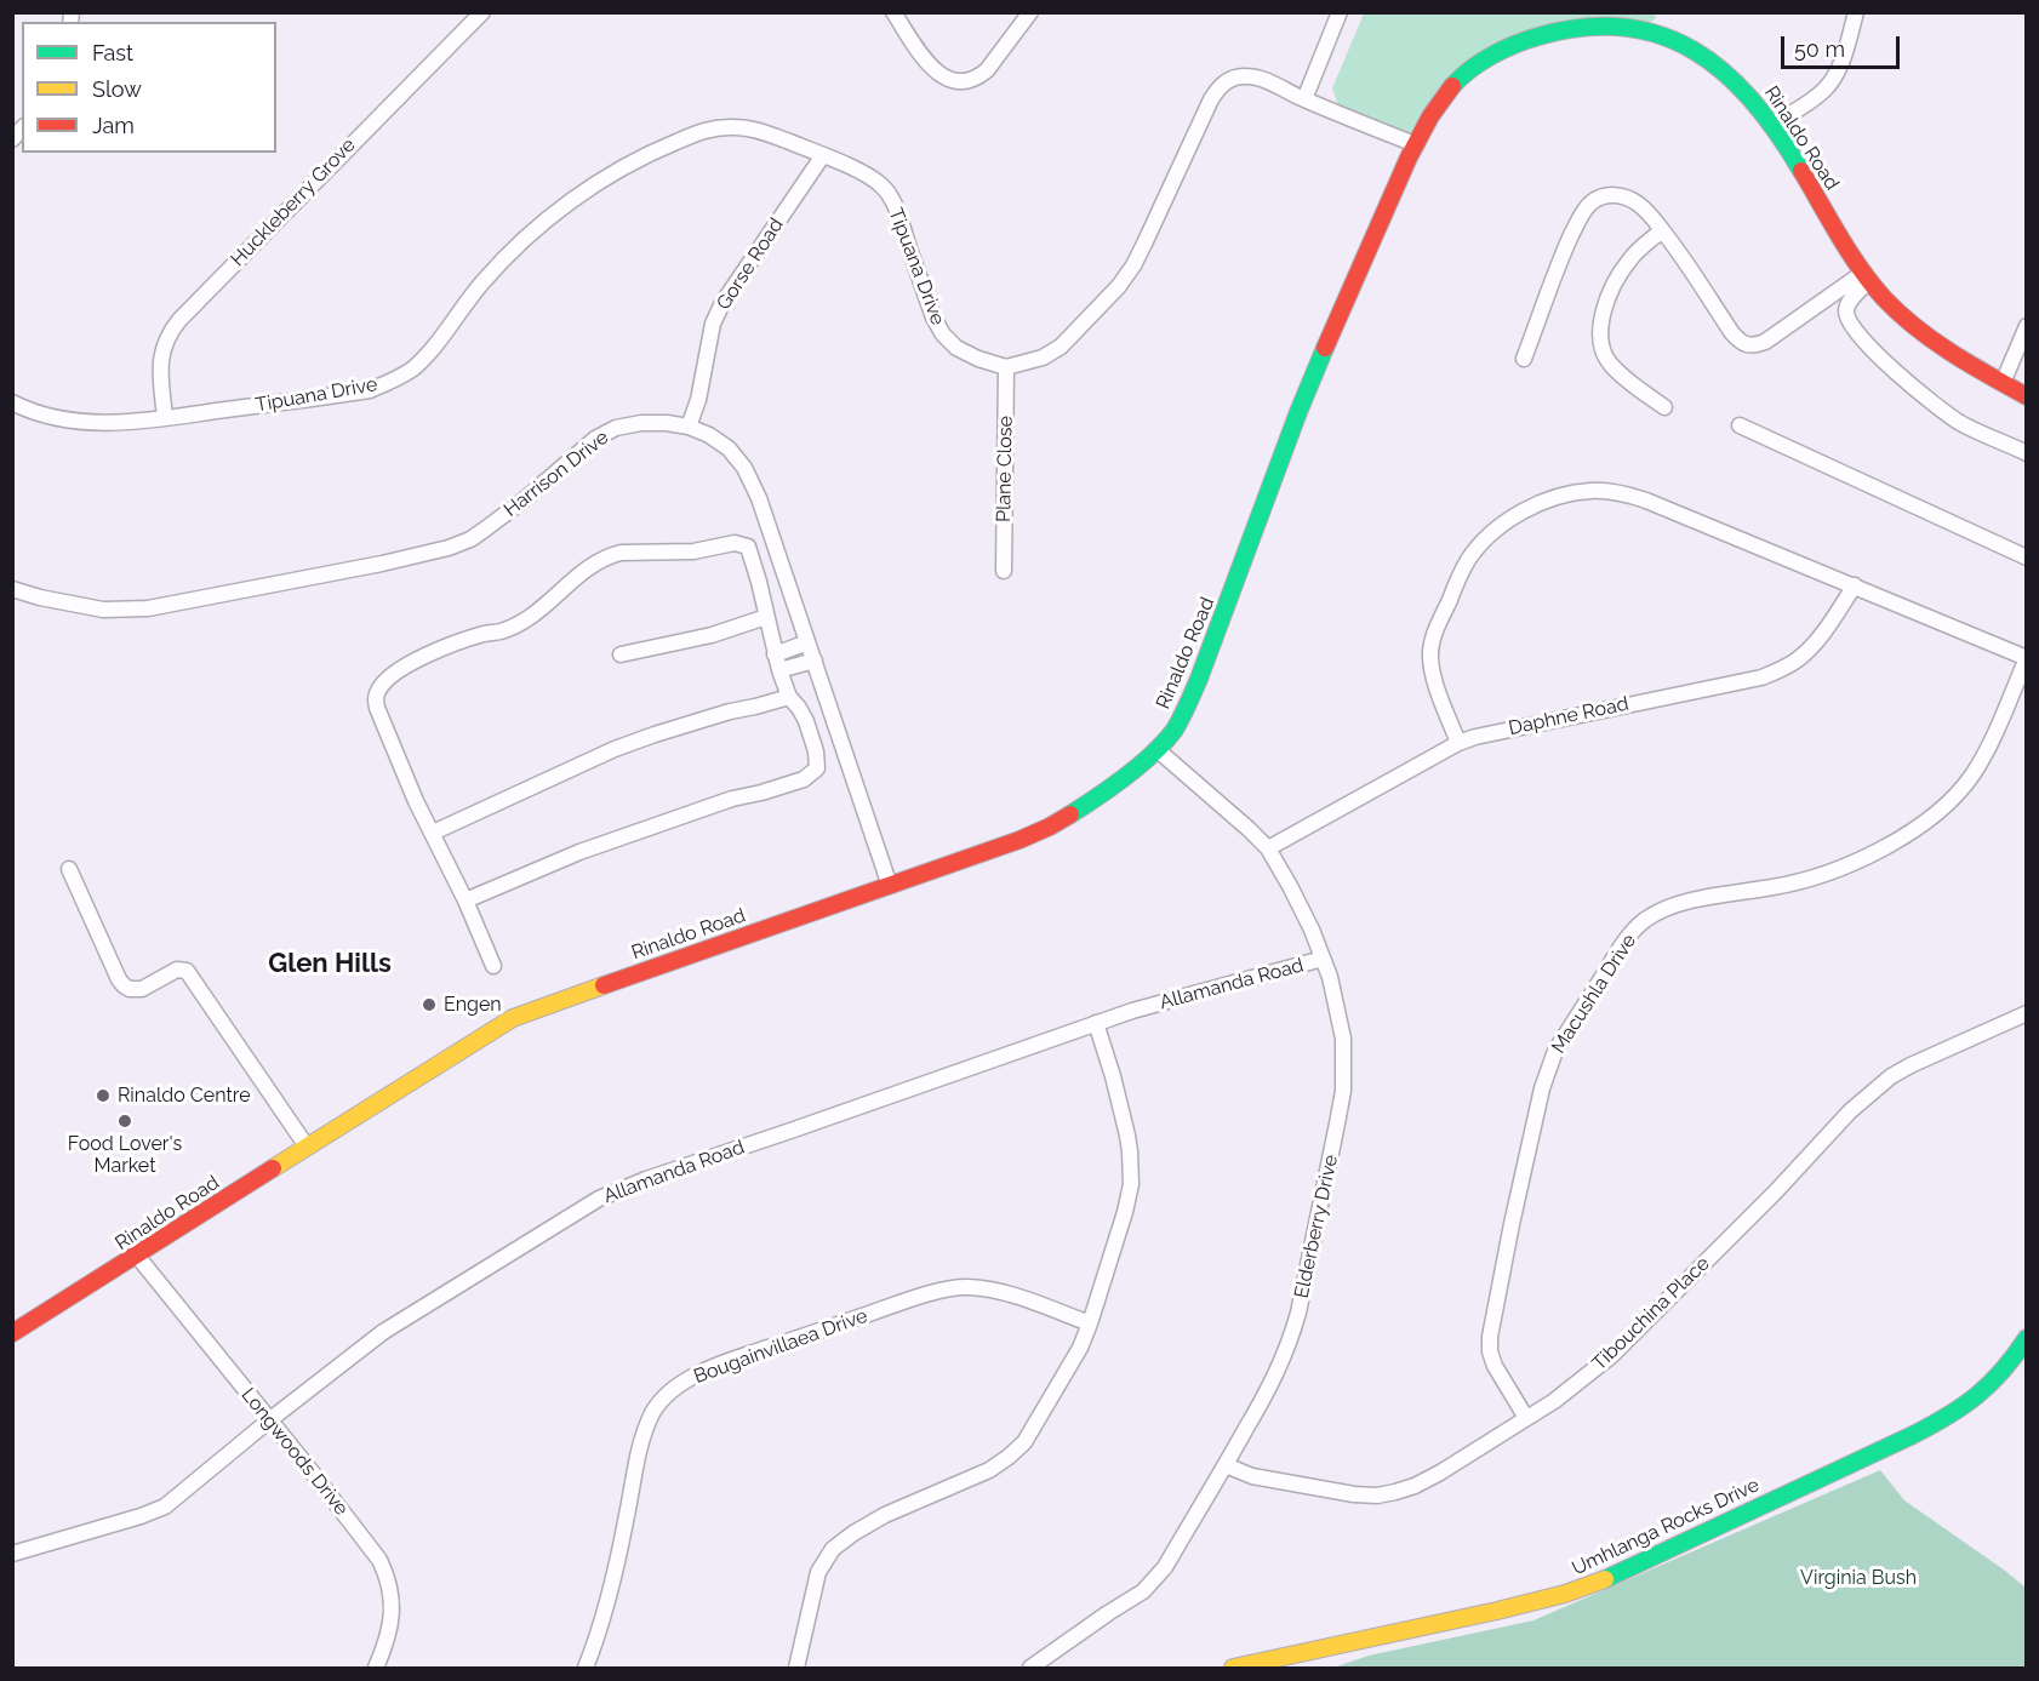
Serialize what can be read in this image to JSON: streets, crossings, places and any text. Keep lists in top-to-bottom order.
{
  "streets": {
    "street": [
      "Rinaldo Road",
      "Huckleberry Grove",
      "Gorse Road",
      "Tipuana Drive",
      "Plane Close",
      "Harrison Drive",
      "Daphne Road",
      "Allamanda Road",
      "Macushla Drive",
      "Elderberry Drive",
      "Tibouchina Place",
      "Bougainvillaea Drive",
      "Longwoods Drive",
      "Umhlanga Rocks Drive"
    ]
  },
  "crossings": [
    ["Rinaldo Road", "Harrison Drive"],
    ["Rinaldo Road", "Elderberry Drive"],
    ["Rinaldo Road", "Longwoods Drive"],
    ["Huckleberry Grove", "Tipuana Drive"],
    ["Gorse Road", "Tipuana Drive"],
    ["Gorse Road", "Harrison Drive"],
    ["Tipuana Drive", "Plane Close"],
    ["Daphne Road", "Macushla Drive"],
    ["Daphne Road", "Elderberry Drive"],
    ["Allamanda Road", "Elderberry Drive"],
    ["Allamanda Road", "Longwoods Drive"],
    ["Macushla Drive", "Tibouchina Place"],
    ["Elderberry Drive", "Tibouchina Place"]
  ],
  "districts": ["Glen Hills"],
  "parks": ["Virginia Bush"],
  "places": ["Engen", "Rinaldo Centre", "Food Lover's Market"],
  "legend": ["Fast", "Slow", "Jam"],
  "scale_bar": "50 m"
}
